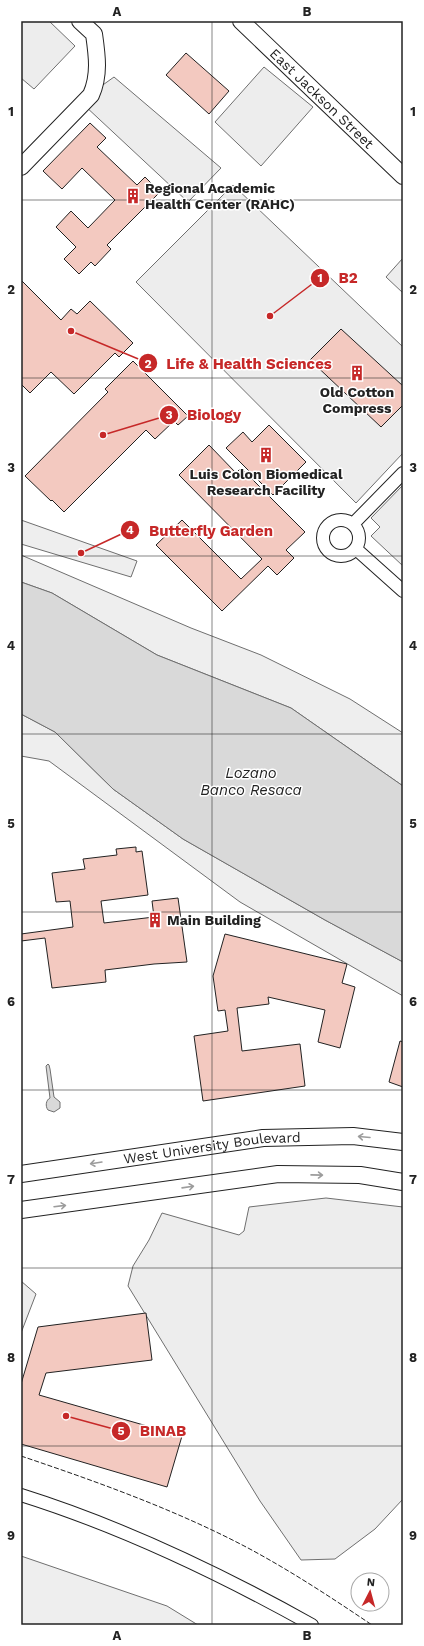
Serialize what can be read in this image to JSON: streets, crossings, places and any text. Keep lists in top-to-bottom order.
{
  "streets": {
    "main road": ["East Jackson Street", "West University Boulevard"]
  },
  "water": ["Lozano Banco Resaca"],
  "places": {
    "building": [
      "Regional Academic Health Center (RAHC)",
      "Old Cotton Compress",
      "Luis Colon Biomedical Research Facility",
      "Main Building"
    ],
    "other": [
      "B2",
      "Life & Health Sciences",
      "Biology",
      "Butterfly Garden",
      "BINAB"
    ]
  },
  "north": "top",
  "grid": {
    "columns": ["A", "B"],
    "rows": [
      "1",
      "2",
      "3",
      "4",
      "5",
      "6",
      "7",
      "8",
      "9"
    ]
  }
}
